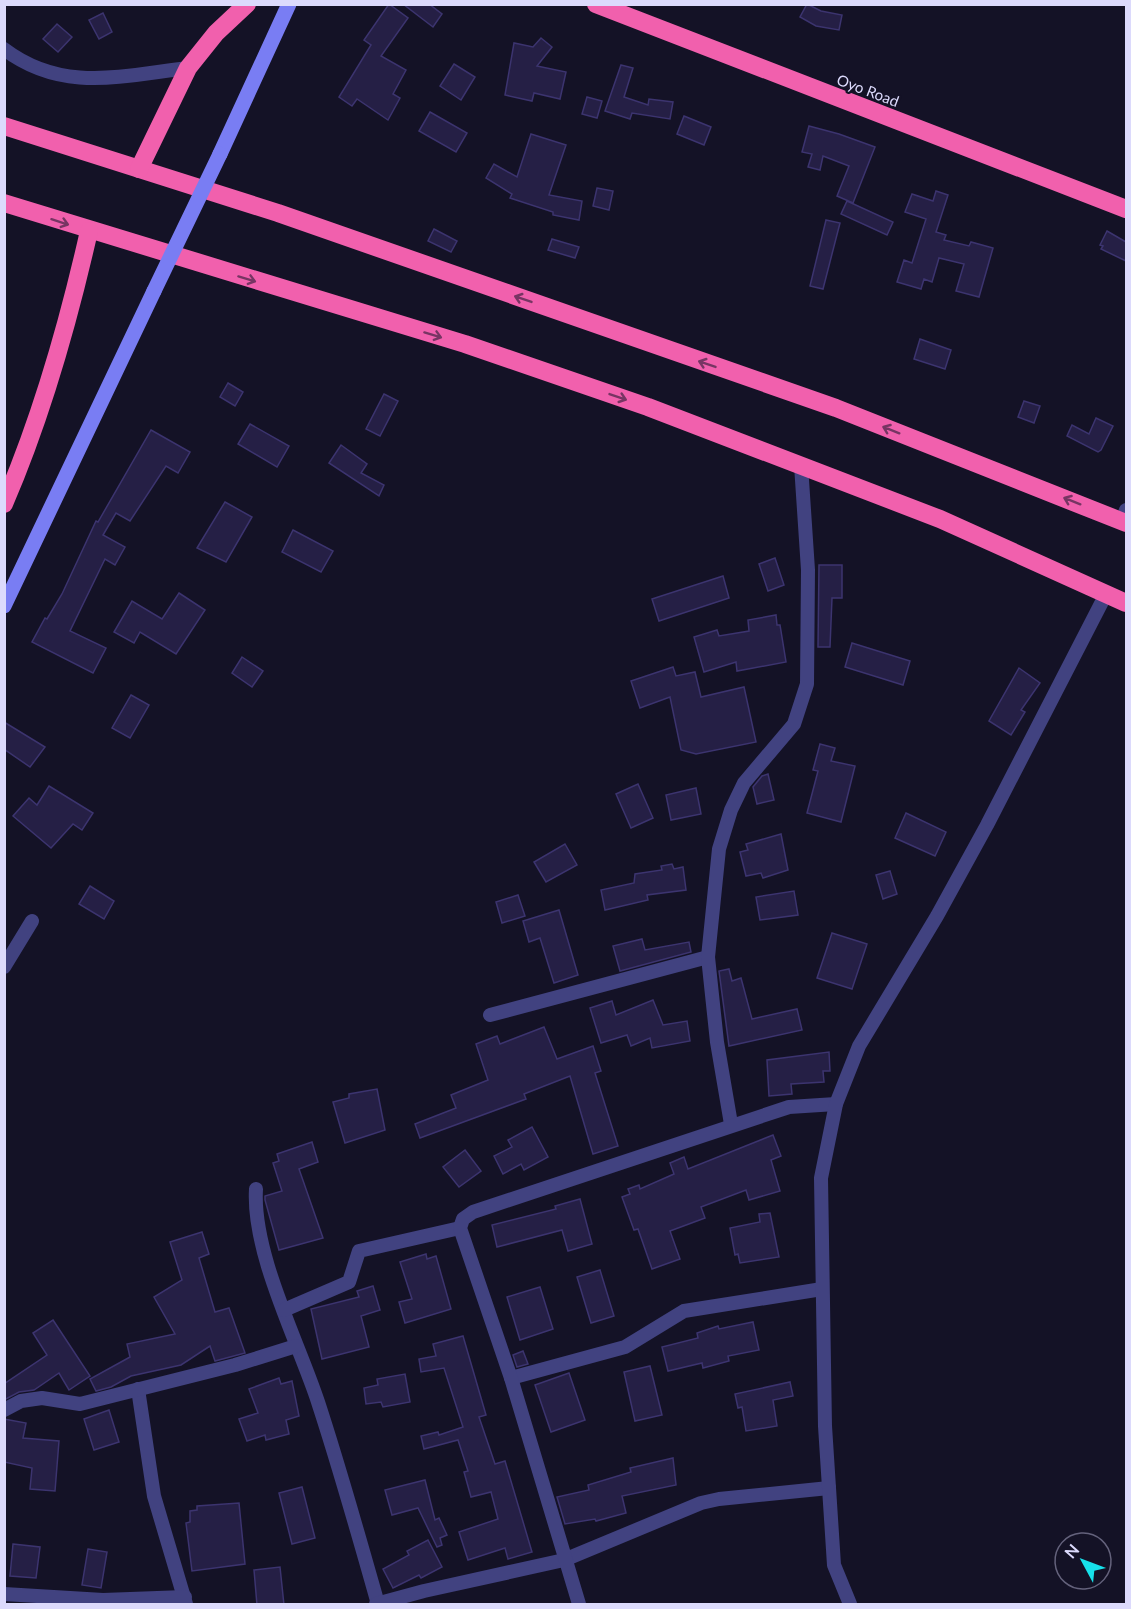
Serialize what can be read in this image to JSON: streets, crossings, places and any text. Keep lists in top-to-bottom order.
{
  "streets": {
    "highway": ["Oyo Road"]
  },
  "north": "top left"
}
